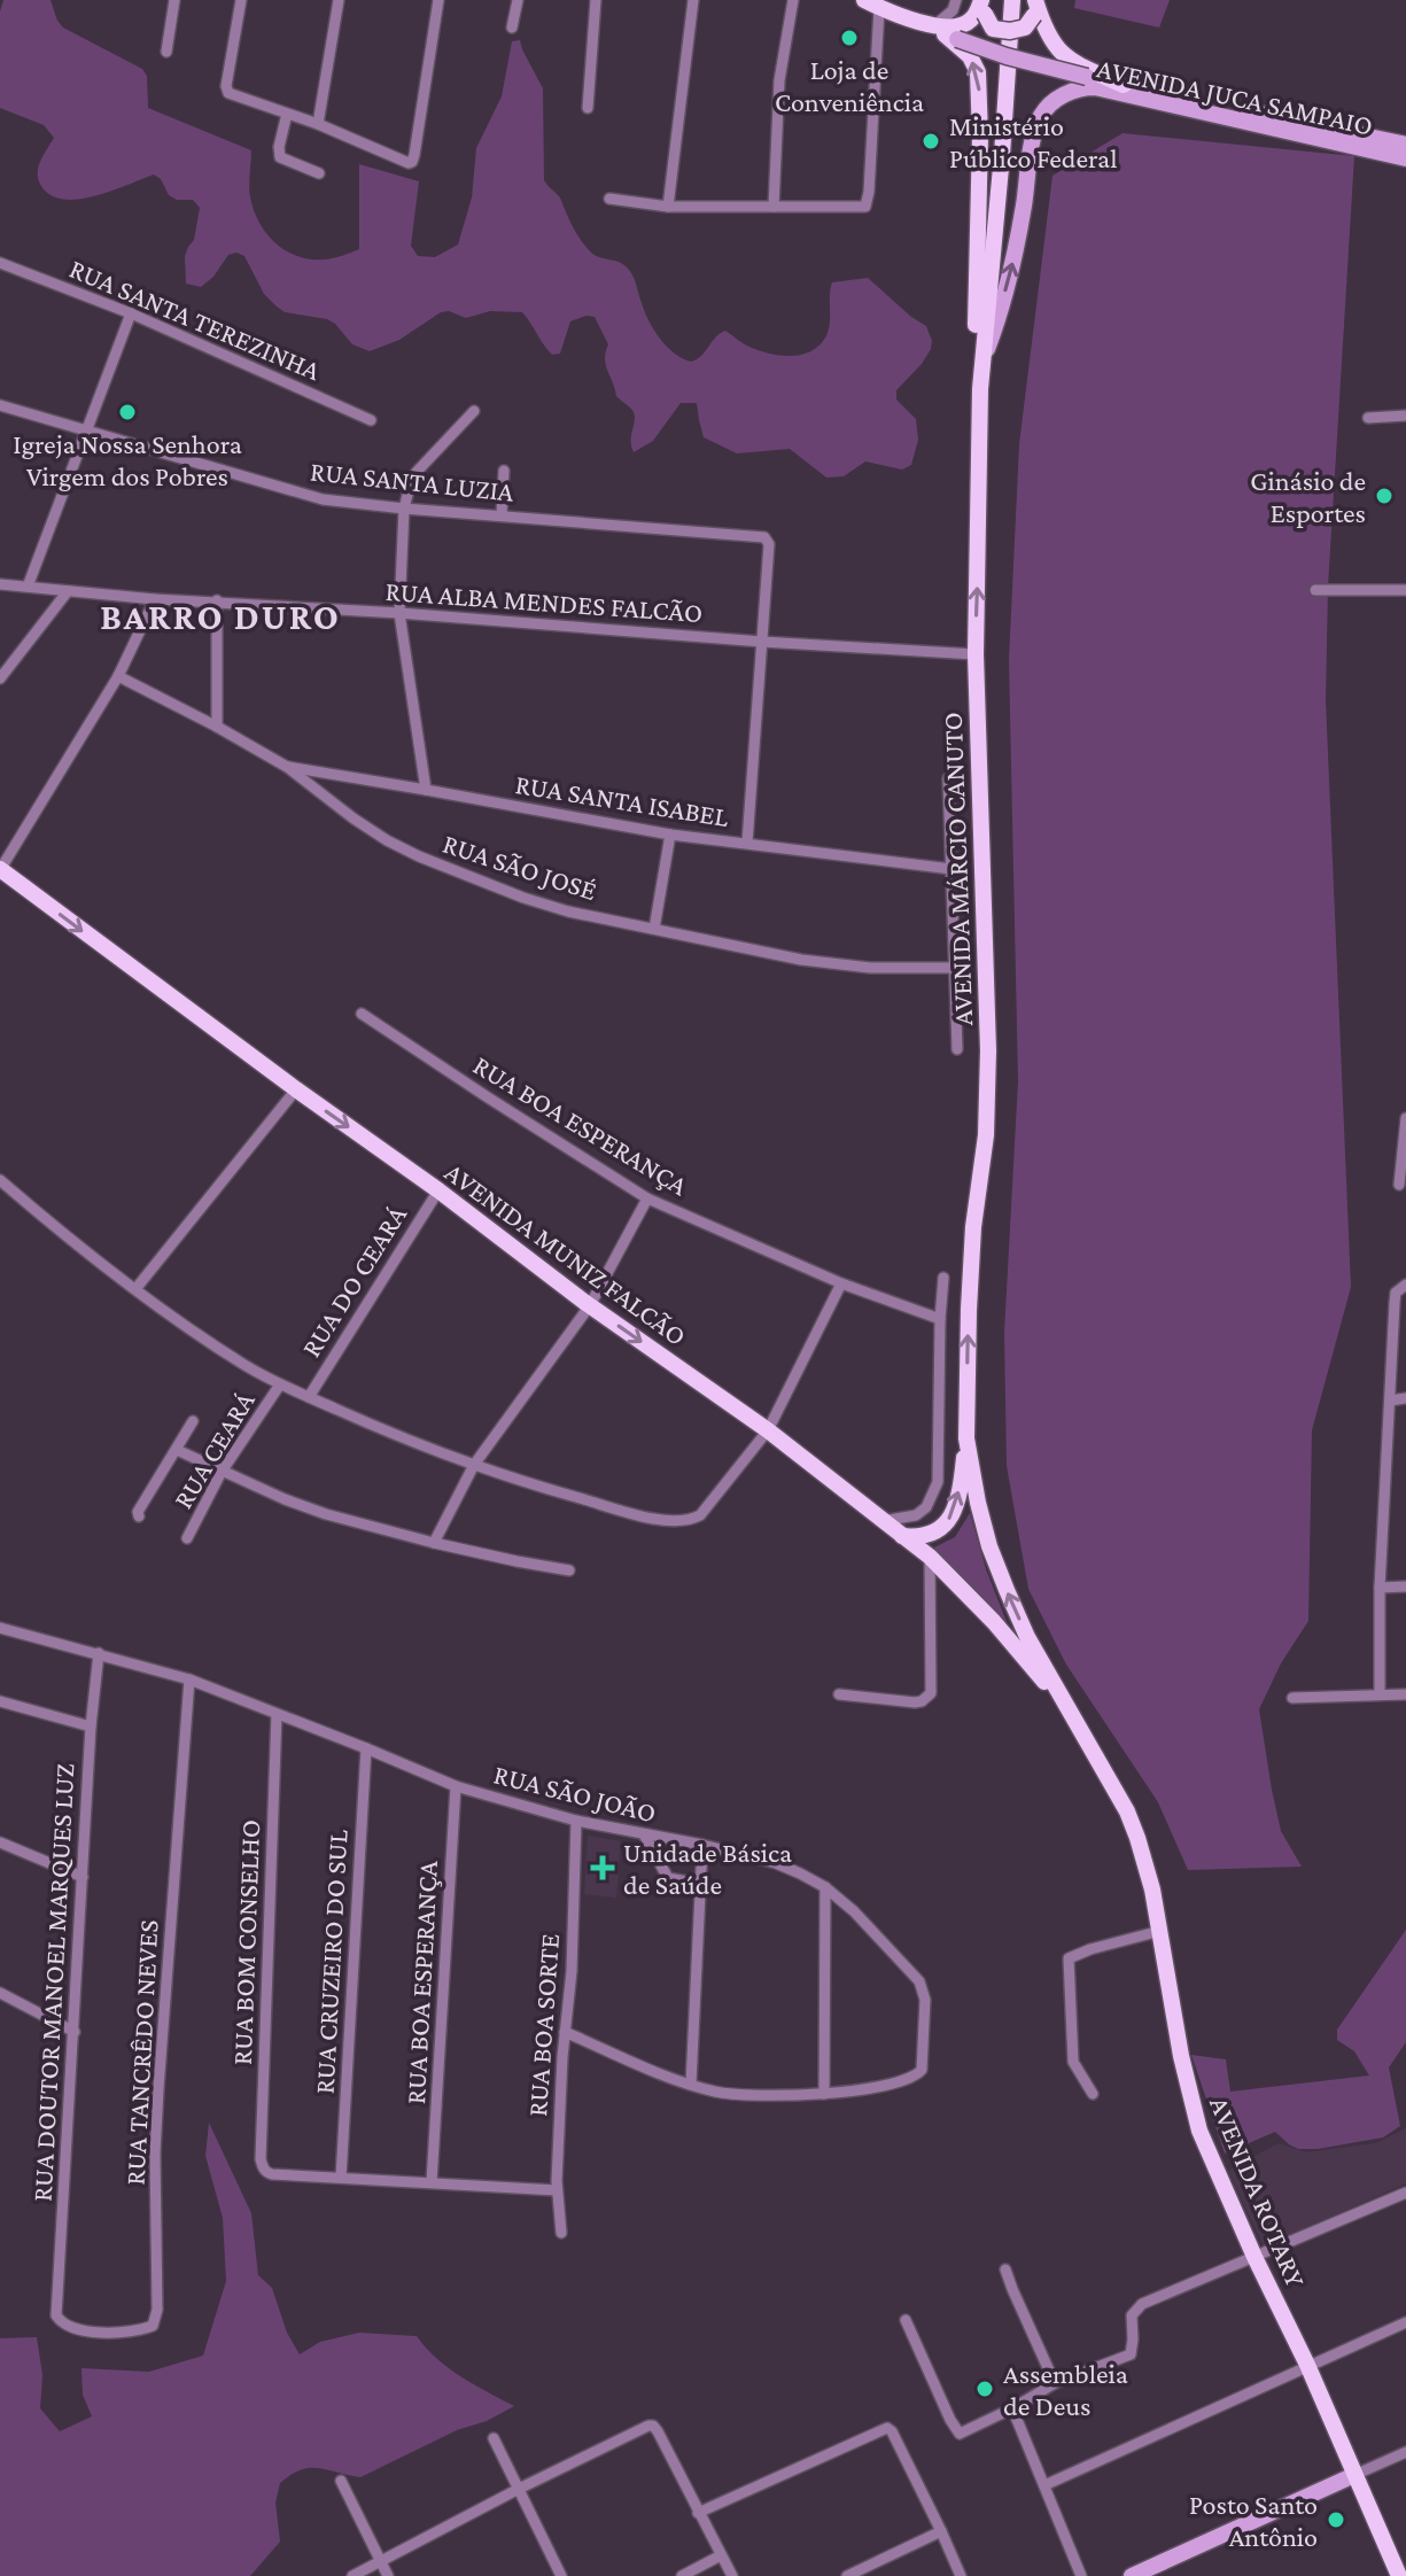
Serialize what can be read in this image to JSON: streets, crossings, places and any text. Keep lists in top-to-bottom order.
{
  "streets": {
    "main road": [
      "AVENIDA JUCA SAMPAIO",
      "AVENIDA MÁRCIO CANUTO",
      "AVENIDA MUNIZ FALCÃO",
      "AVENIDA ROTARY"
    ],
    "street": [
      "RUA SANTA TEREZINHA",
      "RUA SANTA LUZIA",
      "RUA ALBA MENDES FALCÃO",
      "RUA SANTA ISABEL",
      "RUA SÃO JOSÉ",
      "RUA BOA ESPERANÇA",
      "RUA DO CEARÁ",
      "RUA CEARÁ",
      "RUA SÃO JOÃO",
      "RUA BOM CONSELHO",
      "RUA CRUZEIRO DO SUL",
      "RUA DOUTOR MANOEL MARQUES LUZ",
      "RUA BOA SORTE",
      "RUA TANCRÊDO NEVES"
    ]
  },
  "crossings": [
    ["AVENIDA JUCA SAMPAIO", "AVENIDA MÁRCIO CANUTO"],
    ["RUA SANTA LUZIA", "RUA ALBA MENDES FALCÃO"],
    ["RUA ALBA MENDES FALCÃO", "AVENIDA MÁRCIO CANUTO"],
    ["RUA SANTA ISABEL", "RUA SÃO JOSÉ"],
    ["AVENIDA MÁRCIO CANUTO", "AVENIDA MUNIZ FALCÃO"],
    ["AVENIDA MÁRCIO CANUTO", "AVENIDA ROTARY"],
    ["RUA BOA ESPERANÇA", "RUA SÃO JOÃO"],
    ["AVENIDA MUNIZ FALCÃO", "RUA DO CEARÁ"],
    ["AVENIDA MUNIZ FALCÃO", "AVENIDA ROTARY"],
    ["RUA SÃO JOÃO", "RUA BOM CONSELHO"],
    ["RUA SÃO JOÃO", "RUA CRUZEIRO DO SUL"],
    ["RUA SÃO JOÃO", "RUA DOUTOR MANOEL MARQUES LUZ"],
    ["RUA SÃO JOÃO", "RUA BOA SORTE"],
    ["RUA SÃO JOÃO", "RUA TANCRÊDO NEVES"],
    ["RUA BOM CONSELHO", "RUA CRUZEIRO DO SUL"],
    ["RUA DOUTOR MANOEL MARQUES LUZ", "RUA TANCRÊDO NEVES"]
  ],
  "one_way": ["AVENIDA MÁRCIO CANUTO", "AVENIDA MUNIZ FALCÃO"],
  "districts": ["BARRO DURO"],
  "places": {
    "other": [
      "Loja de Conveniência",
      "Ministério Público Federal",
      "Igreja Nossa Senhora Virgem dos Pobres",
      "Ginásio de Esportes",
      "Assembleia de Deus",
      "Posto Santo Antônio"
    ],
    "health": ["Unidade Básica de Saúde"]
  }
}
